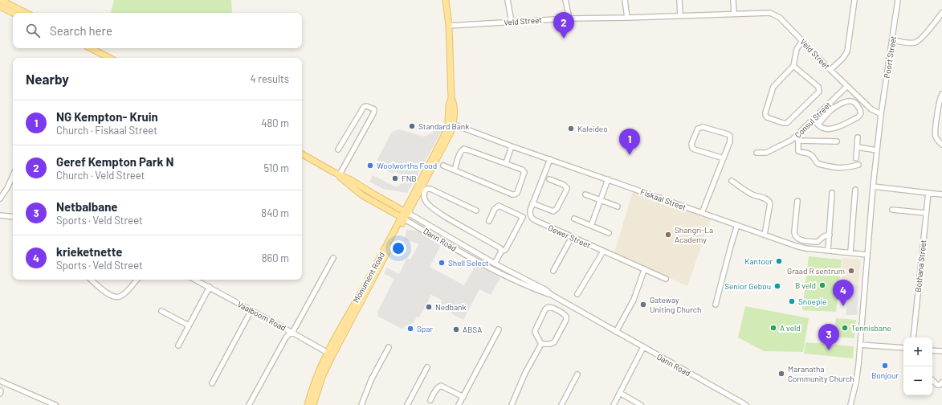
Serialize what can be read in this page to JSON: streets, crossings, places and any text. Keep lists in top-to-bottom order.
{
  "streets": {
    "main road": ["Dann Road", "Monument Road"],
    "street": [
      "Veld Street",
      "Poort Street",
      "Consul Street",
      "Fiskaal Street",
      "Oewer Street",
      "Bothana Street",
      "Vaalboom Road"
    ]
  },
  "crossings": [
    ["Veld Street", "Poort Street"],
    ["Veld Street", "Consul Street"],
    ["Veld Street", "Monument Road"],
    ["Fiskaal Street", "Oewer Street"],
    ["Fiskaal Street", "Monument Road"],
    ["Dann Road", "Monument Road"],
    ["Monument Road", "Vaalboom Road"]
  ],
  "places": [
    "Standard Bank",
    "Kaleideo",
    "Woolworths Food",
    "FNB",
    "Shangri-La Academy",
    "Kantoor",
    "Shell Select",
    "Graad R sentrum",
    "B veld",
    "Senior Gebou",
    "Snoepie",
    "Gateway Uniting Church",
    "Nedbank",
    "A veld",
    "Tennisbane",
    "Spar",
    "ABSA",
    "Bonjour",
    "Maranatha Community Church"
  ],
  "page": {
    "pins": [
      "2",
      "1",
      "4",
      "3"
    ],
    "search": "Search here",
    "heading": ["Nearby", "4 results"],
    "list": [
      {
        "mark": "1",
        "name": "NG Kempton- Kruin",
        "note": "Church · Fiskaal Street",
        "value": "480 m"
      },
      {
        "mark": "2",
        "name": "Geref Kempton Park N",
        "note": "Church · Veld Street",
        "value": "510 m"
      },
      {
        "mark": "3",
        "name": "Netbalbane",
        "note": "Sports · Veld Street",
        "value": "840 m"
      },
      {
        "mark": "4",
        "name": "krieketnette",
        "note": "Sports · Veld Street",
        "value": "860 m"
      }
    ],
    "map_buttons": ["+", "−"]
  }
}
